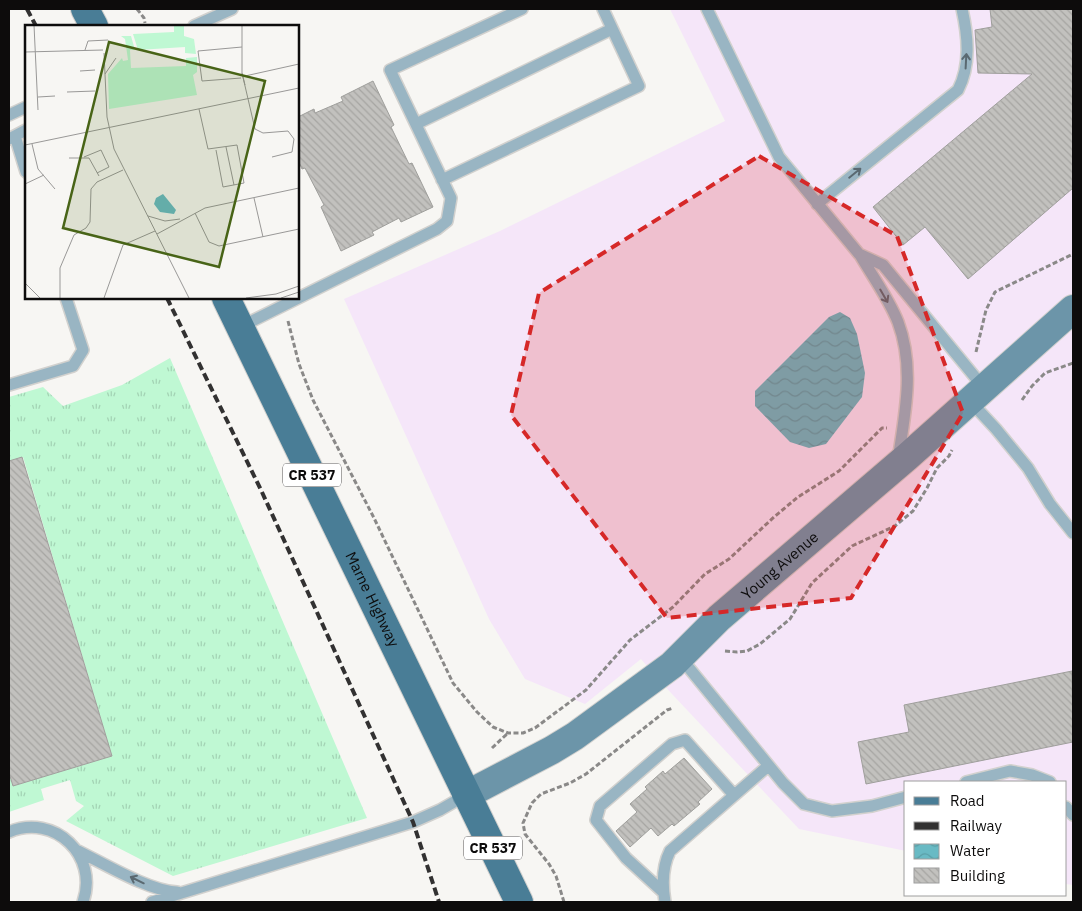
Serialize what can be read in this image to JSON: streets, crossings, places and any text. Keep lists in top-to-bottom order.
{
  "streets": {
    "main road": ["CR 537", "Marne Highway"],
    "street": ["Young Avenue"]
  },
  "crossings": [
    ["Young Avenue", "Marne Highway"]
  ],
  "legend": [
    "Road",
    "Railway",
    "Water",
    "Building"
  ]
}
